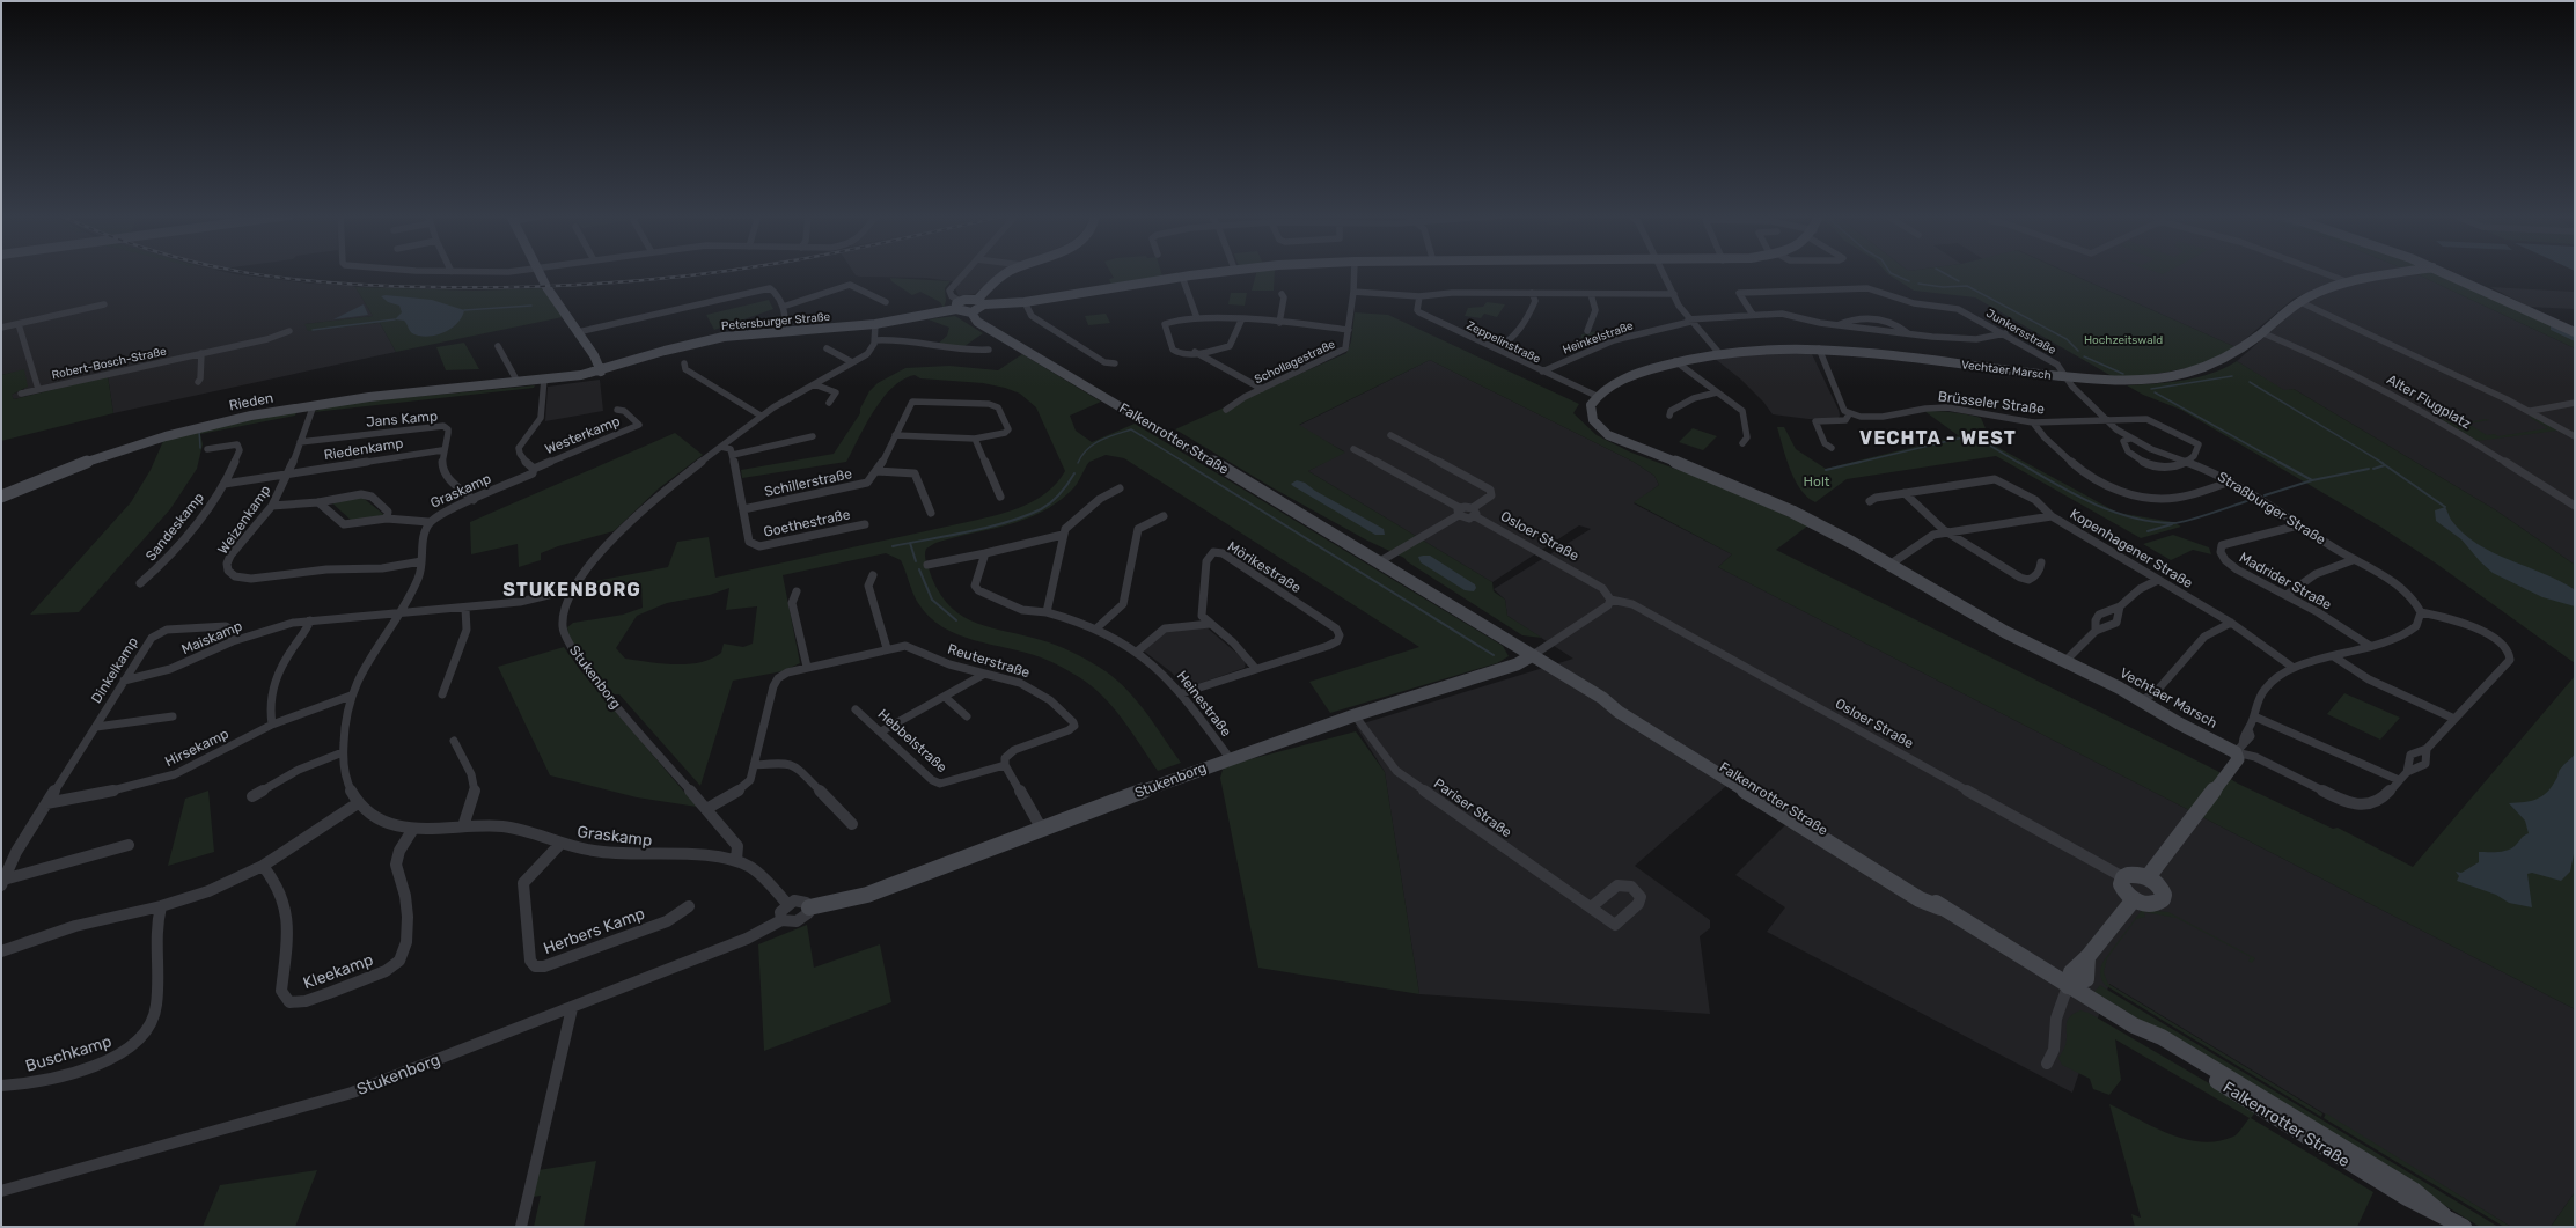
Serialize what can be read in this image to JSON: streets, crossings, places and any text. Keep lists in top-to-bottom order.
{
  "streets": {
    "street": [
      "Petersburger Straße",
      "Junkersstraße",
      "Heinkelstraße",
      "Zeppelinstraße",
      "Schollagestraße",
      "Robert-Bosch-Straße",
      "Vechtaer Marsch",
      "Rieden",
      "Alter Flugplatz",
      "Brüsseler Straße",
      "Jans Kamp",
      "Westerkamp",
      "Falkenrotter Straße",
      "Riedenkamp",
      "Schillerstraße",
      "Graskamp",
      "Straßburger Straße",
      "Weizenkamp",
      "Goethestraße",
      "Sandeskamp",
      "Osloer Straße",
      "Kopenhagener Straße",
      "Mörikestraße",
      "Madrider Straße",
      "Maiskamp",
      "Reuterstraße",
      "Dinkelkamp",
      "Stukenborg",
      "Heinestraße",
      "Hebbelstraße",
      "Hirsekamp",
      "Pariser Straße",
      "Herbers Kamp",
      "Kleekamp",
      "Buschkamp"
    ]
  },
  "crossings": [
    ["Petersburger Straße", "Rieden"],
    ["Junkersstraße", "Heinkelstraße"],
    ["Junkersstraße", "Vechtaer Marsch"],
    ["Junkersstraße", "Straßburger Straße"],
    ["Heinkelstraße", "Zeppelinstraße"],
    ["Zeppelinstraße", "Vechtaer Marsch"],
    ["Vechtaer Marsch", "Alter Flugplatz"],
    ["Vechtaer Marsch", "Straßburger Straße"],
    ["Vechtaer Marsch", "Kopenhagener Straße"],
    ["Rieden", "Weizenkamp"],
    ["Brüsseler Straße", "Straßburger Straße"],
    ["Jans Kamp", "Riedenkamp"],
    ["Jans Kamp", "Graskamp"],
    ["Jans Kamp", "Weizenkamp"],
    ["Westerkamp", "Graskamp"],
    ["Falkenrotter Straße", "Stukenborg"],
    ["Riedenkamp", "Weizenkamp"],
    ["Schillerstraße", "Goethestraße"],
    ["Graskamp", "Weizenkamp"],
    ["Graskamp", "Maiskamp"],
    ["Graskamp", "Stukenborg"],
    ["Graskamp", "Hirsekamp"],
    ["Graskamp", "Herbers Kamp"],
    ["Graskamp", "Kleekamp"],
    ["Straßburger Straße", "Madrider Straße"],
    ["Mörikestraße", "Heinestraße"],
    ["Maiskamp", "Dinkelkamp"],
    ["Maiskamp", "Stukenborg"],
    ["Reuterstraße", "Stukenborg"],
    ["Reuterstraße", "Hebbelstraße"],
    ["Dinkelkamp", "Hirsekamp"],
    ["Stukenborg", "Heinestraße"],
    ["Stukenborg", "Pariser Straße"]
  ],
  "districts": ["VECHTA - WEST", "STUKENBORG"],
  "parks": ["Hochzeitswald", "Holt"]
}
